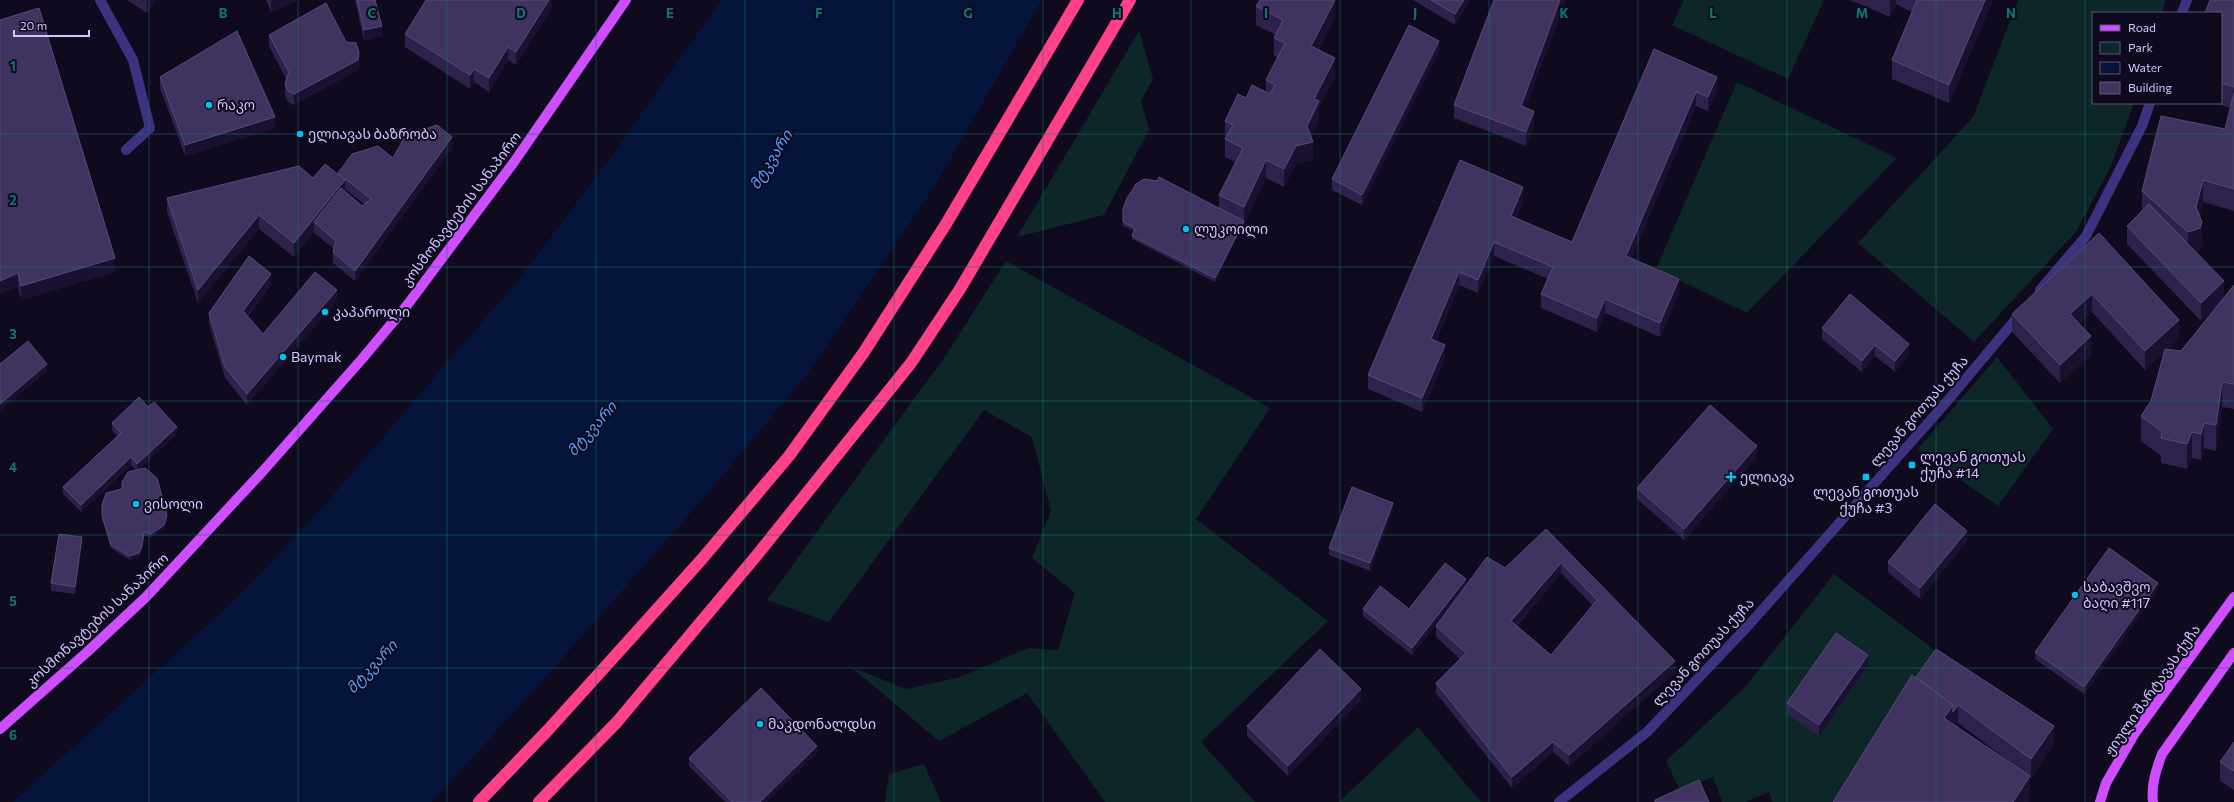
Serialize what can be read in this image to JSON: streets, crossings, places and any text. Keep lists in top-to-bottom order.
{
  "streets": {
    "main road": ["კოსმონავტების სანაპირო", "ჟიული შარტავას ქუჩა"],
    "street": ["ლევან გოთუას ქუჩა"]
  },
  "water": ["მტკვარი"],
  "places": {
    "other": [
      "რაკო",
      "ელიავას ბაზრობა",
      "ლუკოილი",
      "კაპაროლი",
      "Baymak",
      "ვისოლი",
      "საბავშვო ბაღი #117",
      "მაკდონალდსი"
    ],
    "transit": ["ლევან გოთუას ქუჩა #14", "ლევან გოთუას ქუჩა #3"],
    "health": ["ელიავა"]
  },
  "legend": [
    "Road",
    "Park",
    "Water",
    "Building"
  ],
  "scale_bar": "20 m",
  "grid": {
    "columns": [
      "B",
      "C",
      "D",
      "E",
      "F",
      "G",
      "H",
      "I",
      "J",
      "K",
      "L",
      "M",
      "N"
    ],
    "rows": [
      "1",
      "2",
      "3",
      "4",
      "5",
      "6"
    ]
  }
}
